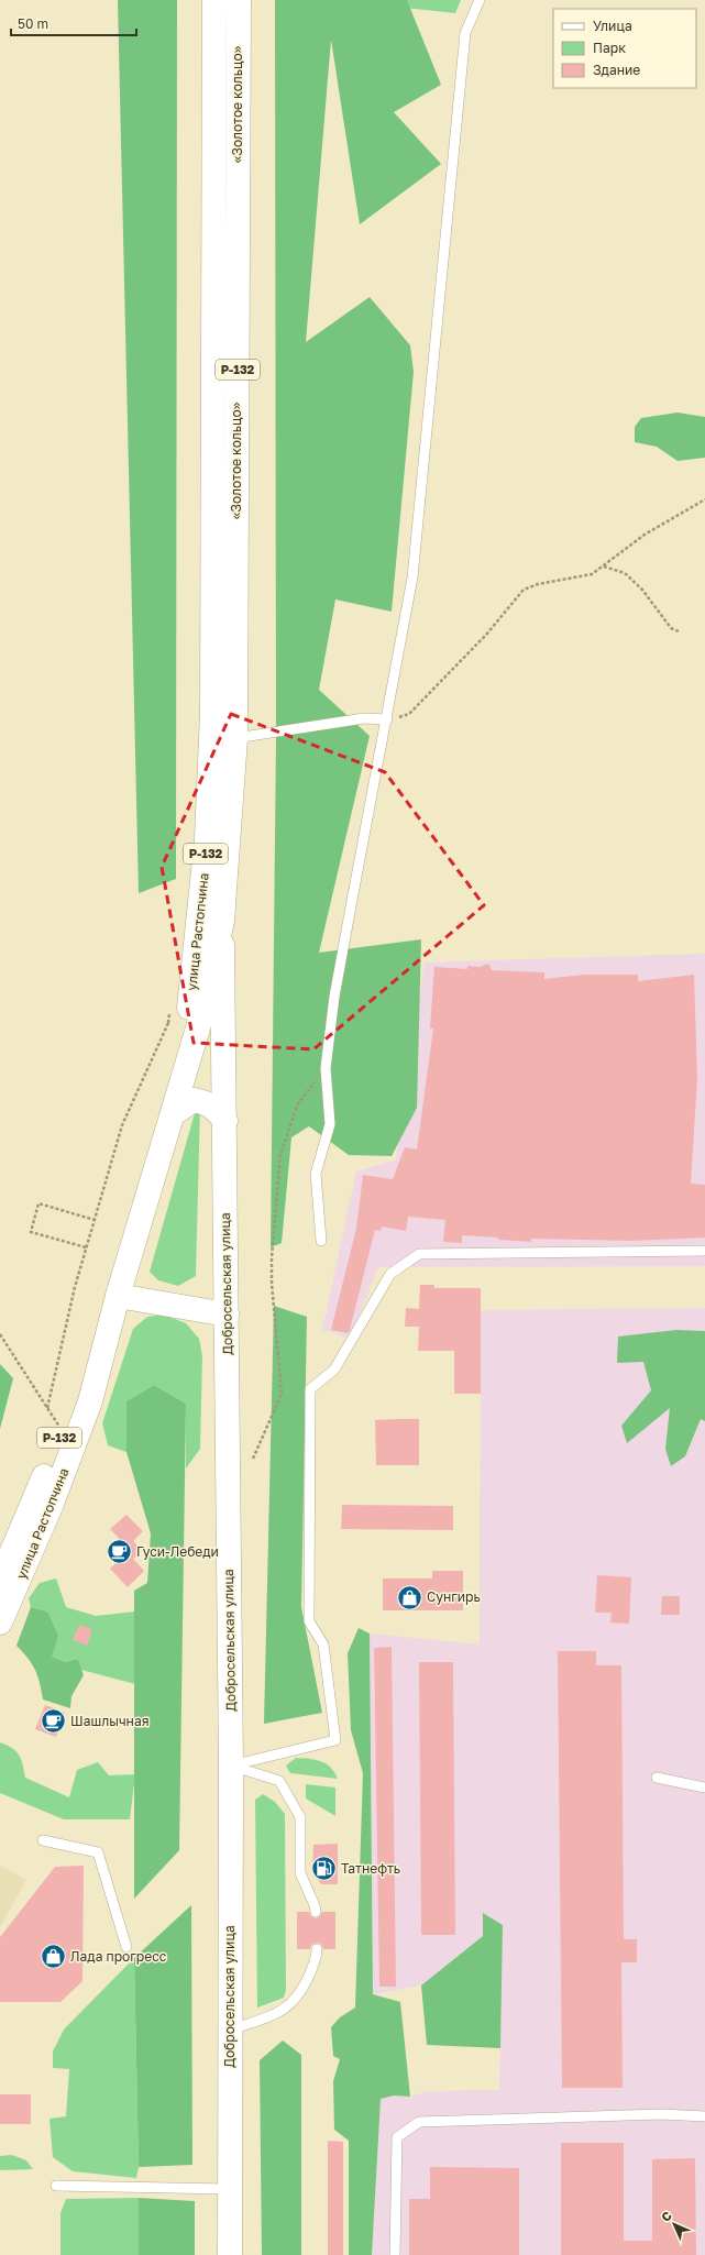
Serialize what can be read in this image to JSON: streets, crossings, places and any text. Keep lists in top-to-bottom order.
{
  "streets": {
    "main road": [
      "«Золотое кольцо»",
      "Р-132",
      "улица Растопчина",
      "Добросельская улица"
    ]
  },
  "crossings": [
    ["«Золотое кольцо»", "улица Растопчина"],
    ["«Золотое кольцо»", "Добросельская улица"],
    ["улица Растопчина", "Добросельская улица"]
  ],
  "places": {
    "cafe": ["Гуси-Лебеди", "Шашлычная"],
    "shop": ["Сунгирь", "Лада прогресс"],
    "fuel station": ["Татнефть"]
  },
  "legend": ["Улица", "Парк", "Здание"],
  "scale_bar": "50 m",
  "north": "top left"
}
